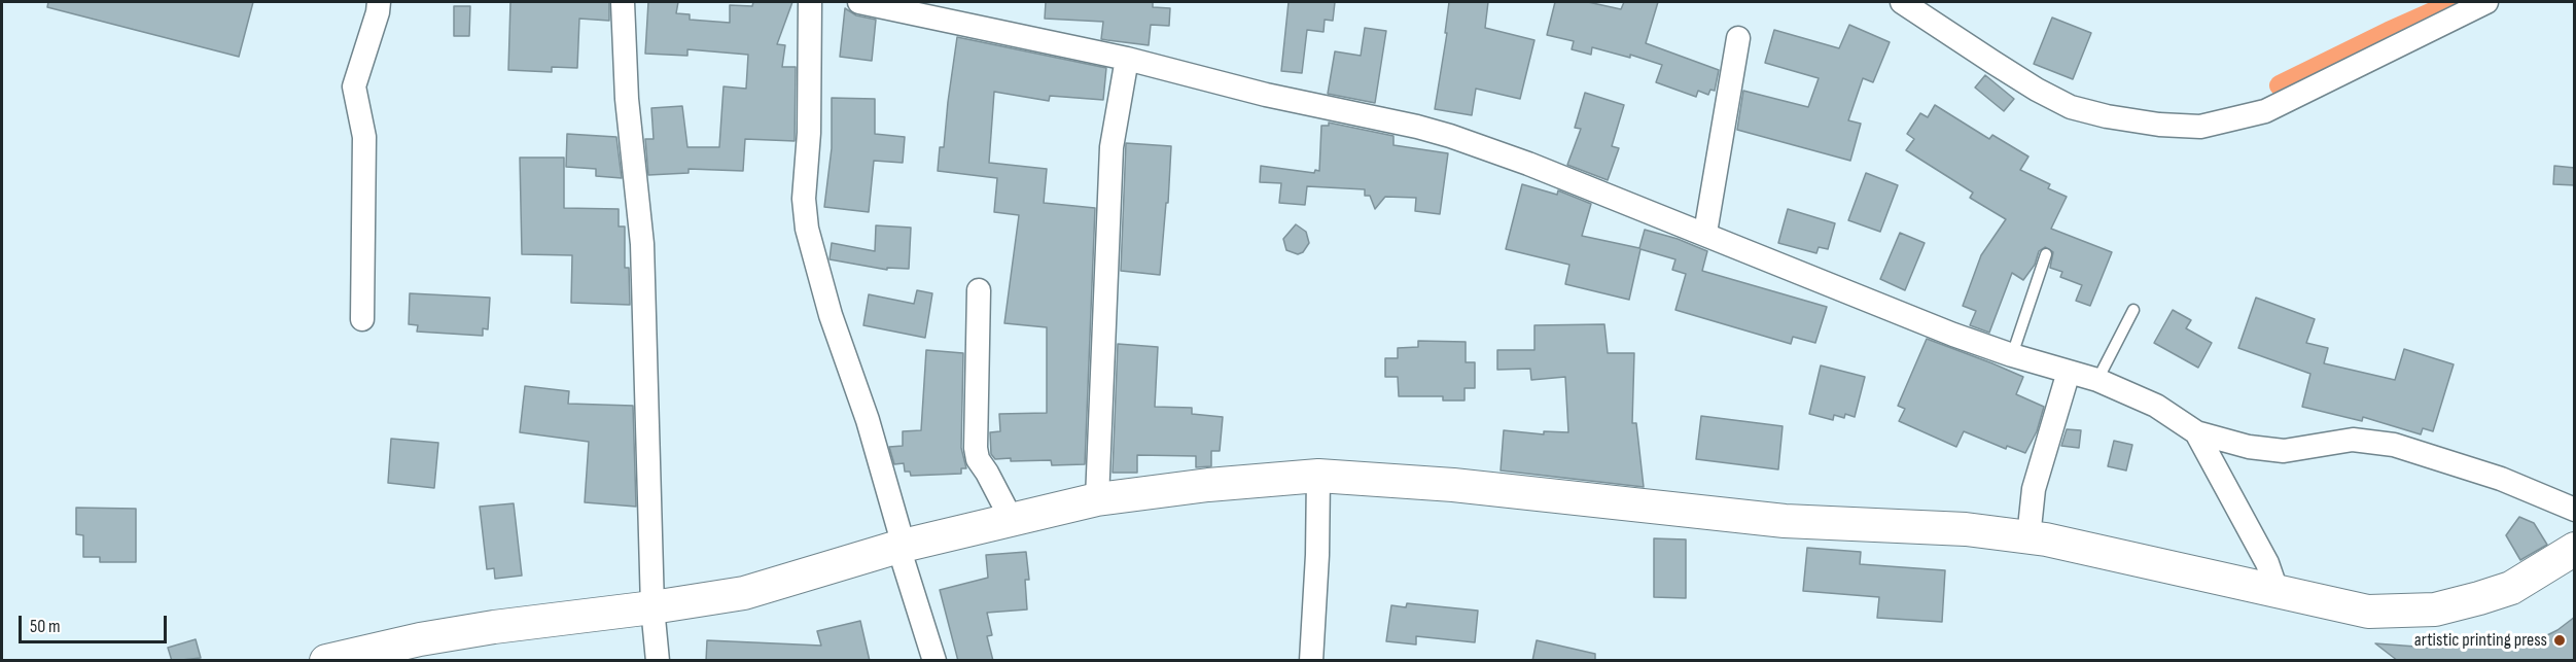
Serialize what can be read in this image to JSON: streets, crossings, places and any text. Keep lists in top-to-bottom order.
{
  "places": ["artistic printing press"],
  "scale_bar": "50 m"
}
